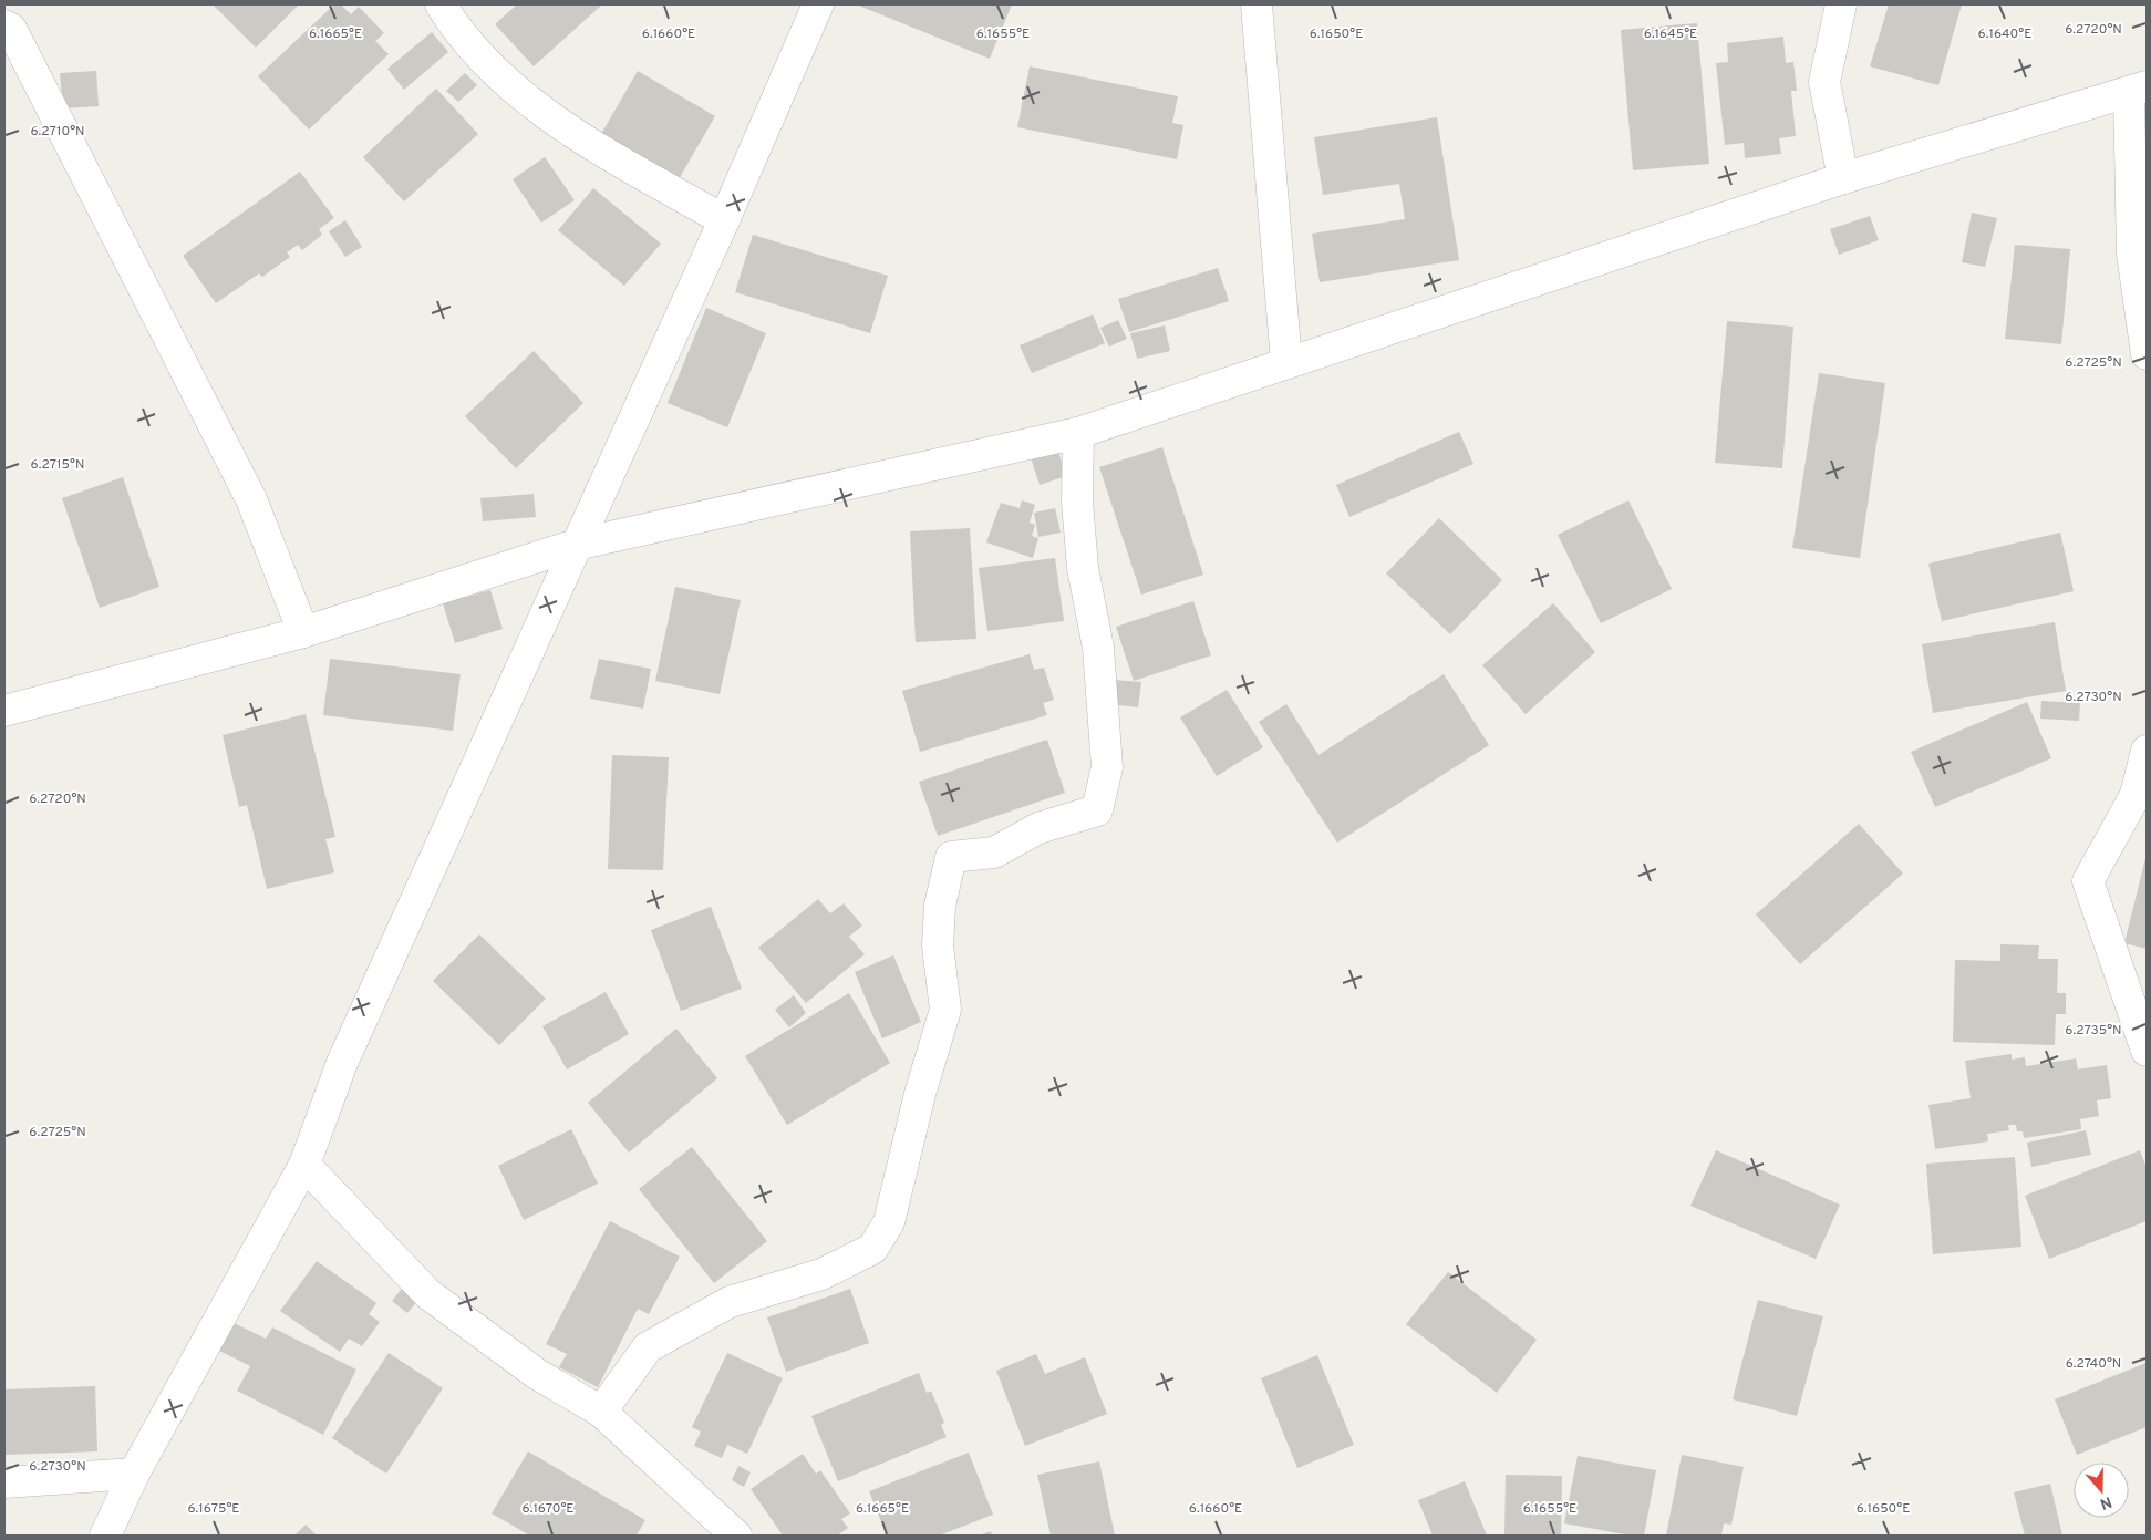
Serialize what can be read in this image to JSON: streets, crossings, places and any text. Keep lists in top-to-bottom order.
{
  "north": "bottom",
  "coordinates": [
    "6.2720°N",
    "6.1665°E",
    "6.1660°E",
    "6.1655°E",
    "6.1650°E",
    "6.1645°E",
    "6.1640°E",
    "6.2710°N",
    "6.2725°N",
    "6.2715°N",
    "6.2730°N",
    "6.2735°N",
    "6.2740°N",
    "6.1675°E",
    "6.1670°E"
  ]
}
